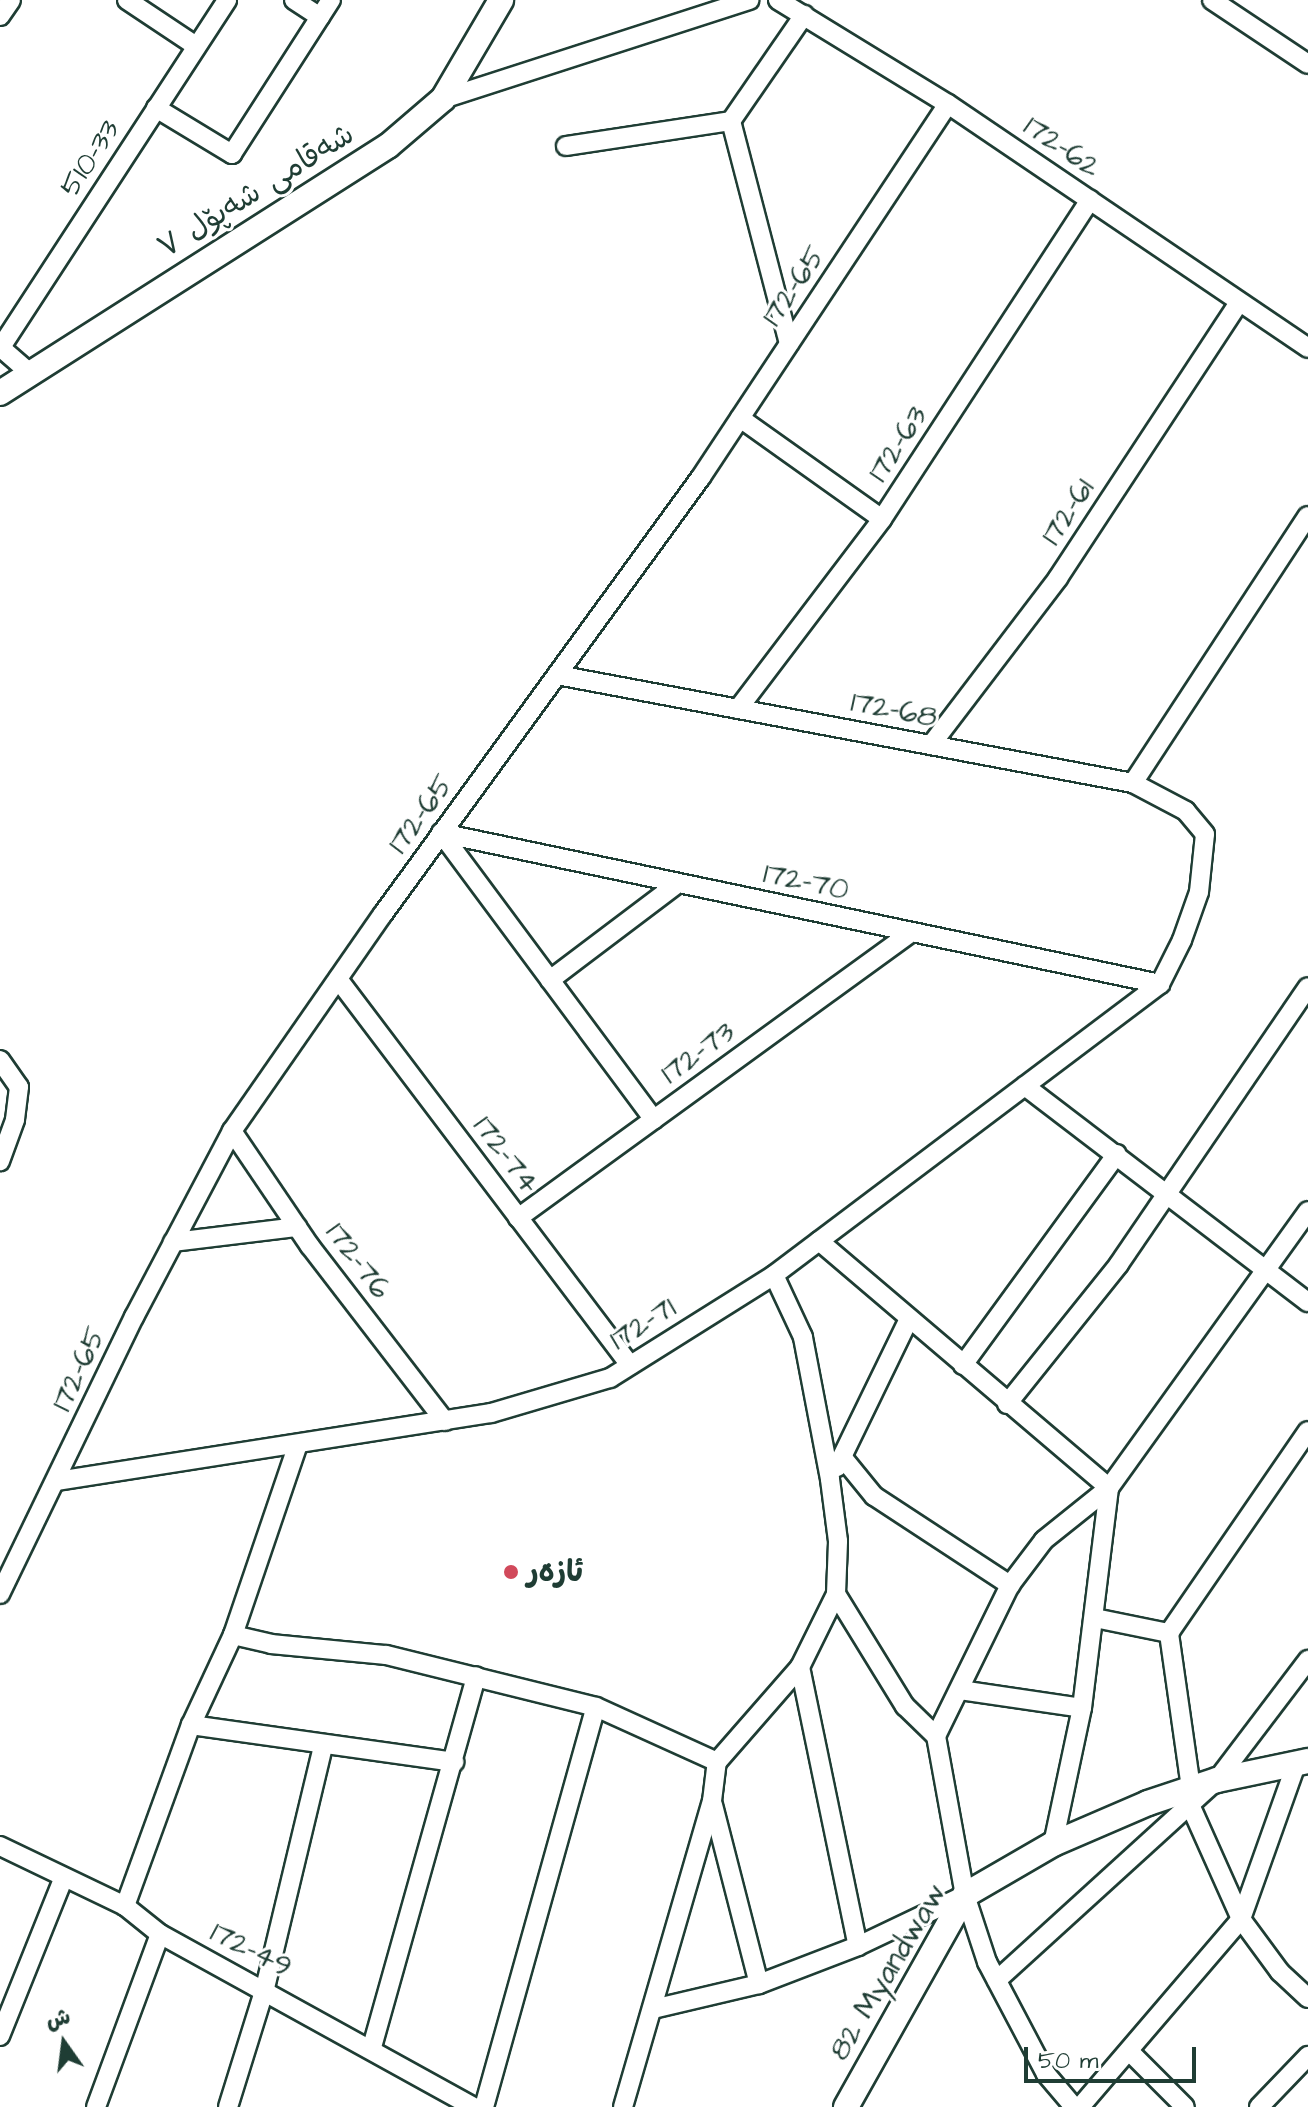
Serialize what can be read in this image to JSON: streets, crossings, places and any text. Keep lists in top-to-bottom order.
{
  "streets": {
    "street": [
      "172-62",
      "510-33",
      "شەقامی شەپۆل ٧",
      "172-65",
      "172-63",
      "172-61",
      "172-68",
      "172-70",
      "172-73",
      "172-74",
      "172-76",
      "172-71",
      "172-49",
      "82 Myandwaw"
    ]
  },
  "crossings": [
    ["172-62", "172-65"],
    ["172-62", "172-63"],
    ["172-62", "172-61"],
    ["172-65", "172-68"],
    ["172-65", "172-70"],
    ["172-65", "172-74"],
    ["172-65", "172-76"],
    ["172-65", "172-71"],
    ["172-63", "172-68"],
    ["172-61", "172-68"],
    ["172-68", "172-70"],
    ["172-68", "172-71"],
    ["172-70", "172-73"],
    ["172-70", "172-71"],
    ["172-73", "172-74"],
    ["172-74", "172-71"],
    ["172-76", "172-71"]
  ],
  "places": ["ئازەر"],
  "scale_bar": "50 m",
  "north": "top"
}
